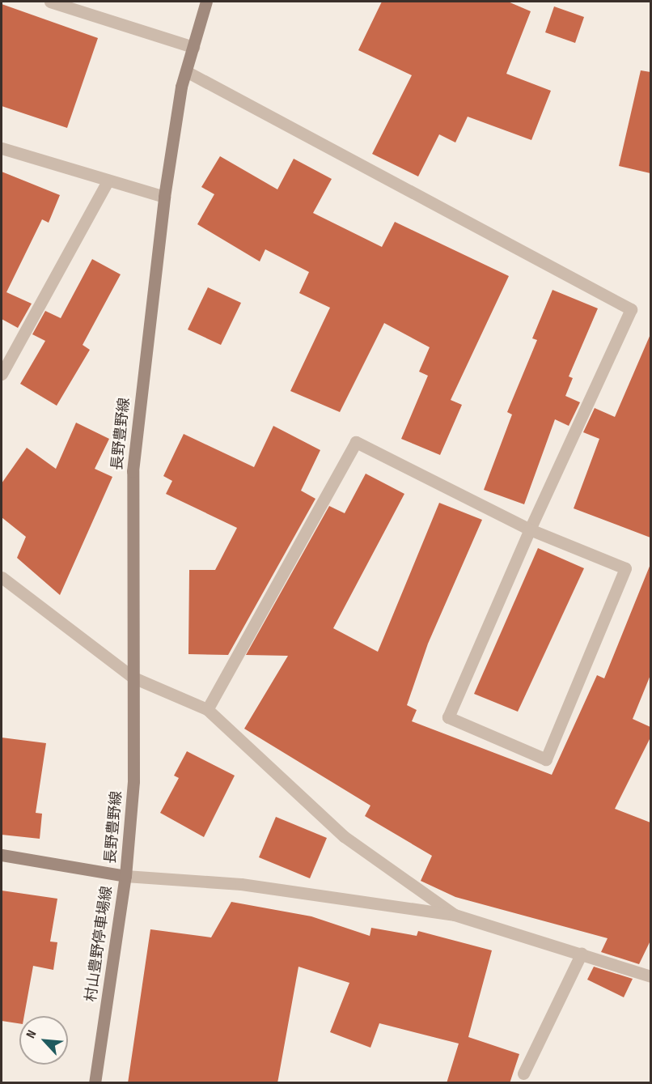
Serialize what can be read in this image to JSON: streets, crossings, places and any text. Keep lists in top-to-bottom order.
{
  "streets": {
    "street": ["長野豊野線", "村山豊野停車場線"]
  },
  "crossings": [
    ["長野豊野線", "村山豊野停車場線"]
  ],
  "north": "top left"
}
